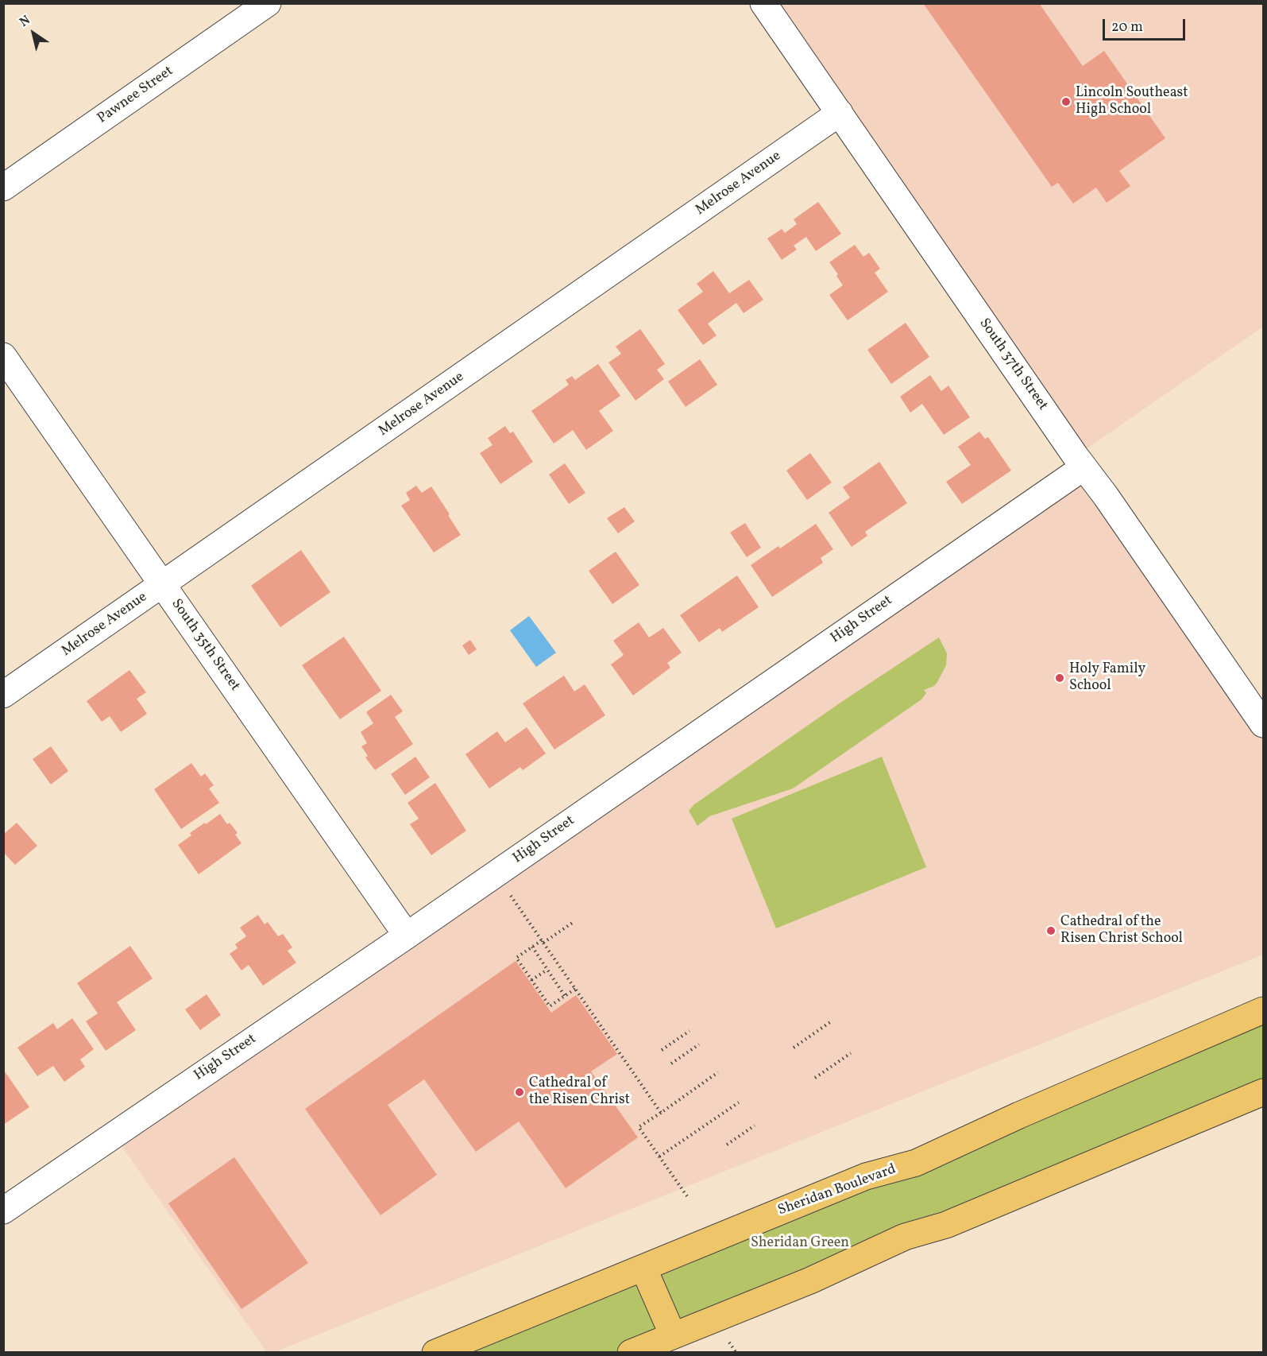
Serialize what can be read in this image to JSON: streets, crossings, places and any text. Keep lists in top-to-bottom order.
{
  "streets": {
    "main road": ["Sheridan Boulevard"],
    "street": [
      "Pawnee Street",
      "Melrose Avenue",
      "South 37th Street",
      "High Street",
      "South 35th Street"
    ]
  },
  "crossings": [
    ["Melrose Avenue", "South 37th Street"],
    ["Melrose Avenue", "South 35th Street"],
    ["South 37th Street", "High Street"],
    ["High Street", "South 35th Street"]
  ],
  "parks": ["Sheridan Green"],
  "places": [
    "Lincoln Southeast High School",
    "Holy Family School",
    "Cathedral of the Risen Christ School",
    "Cathedral of the Risen Christ"
  ],
  "scale_bar": "20 m",
  "north": "top left"
}
